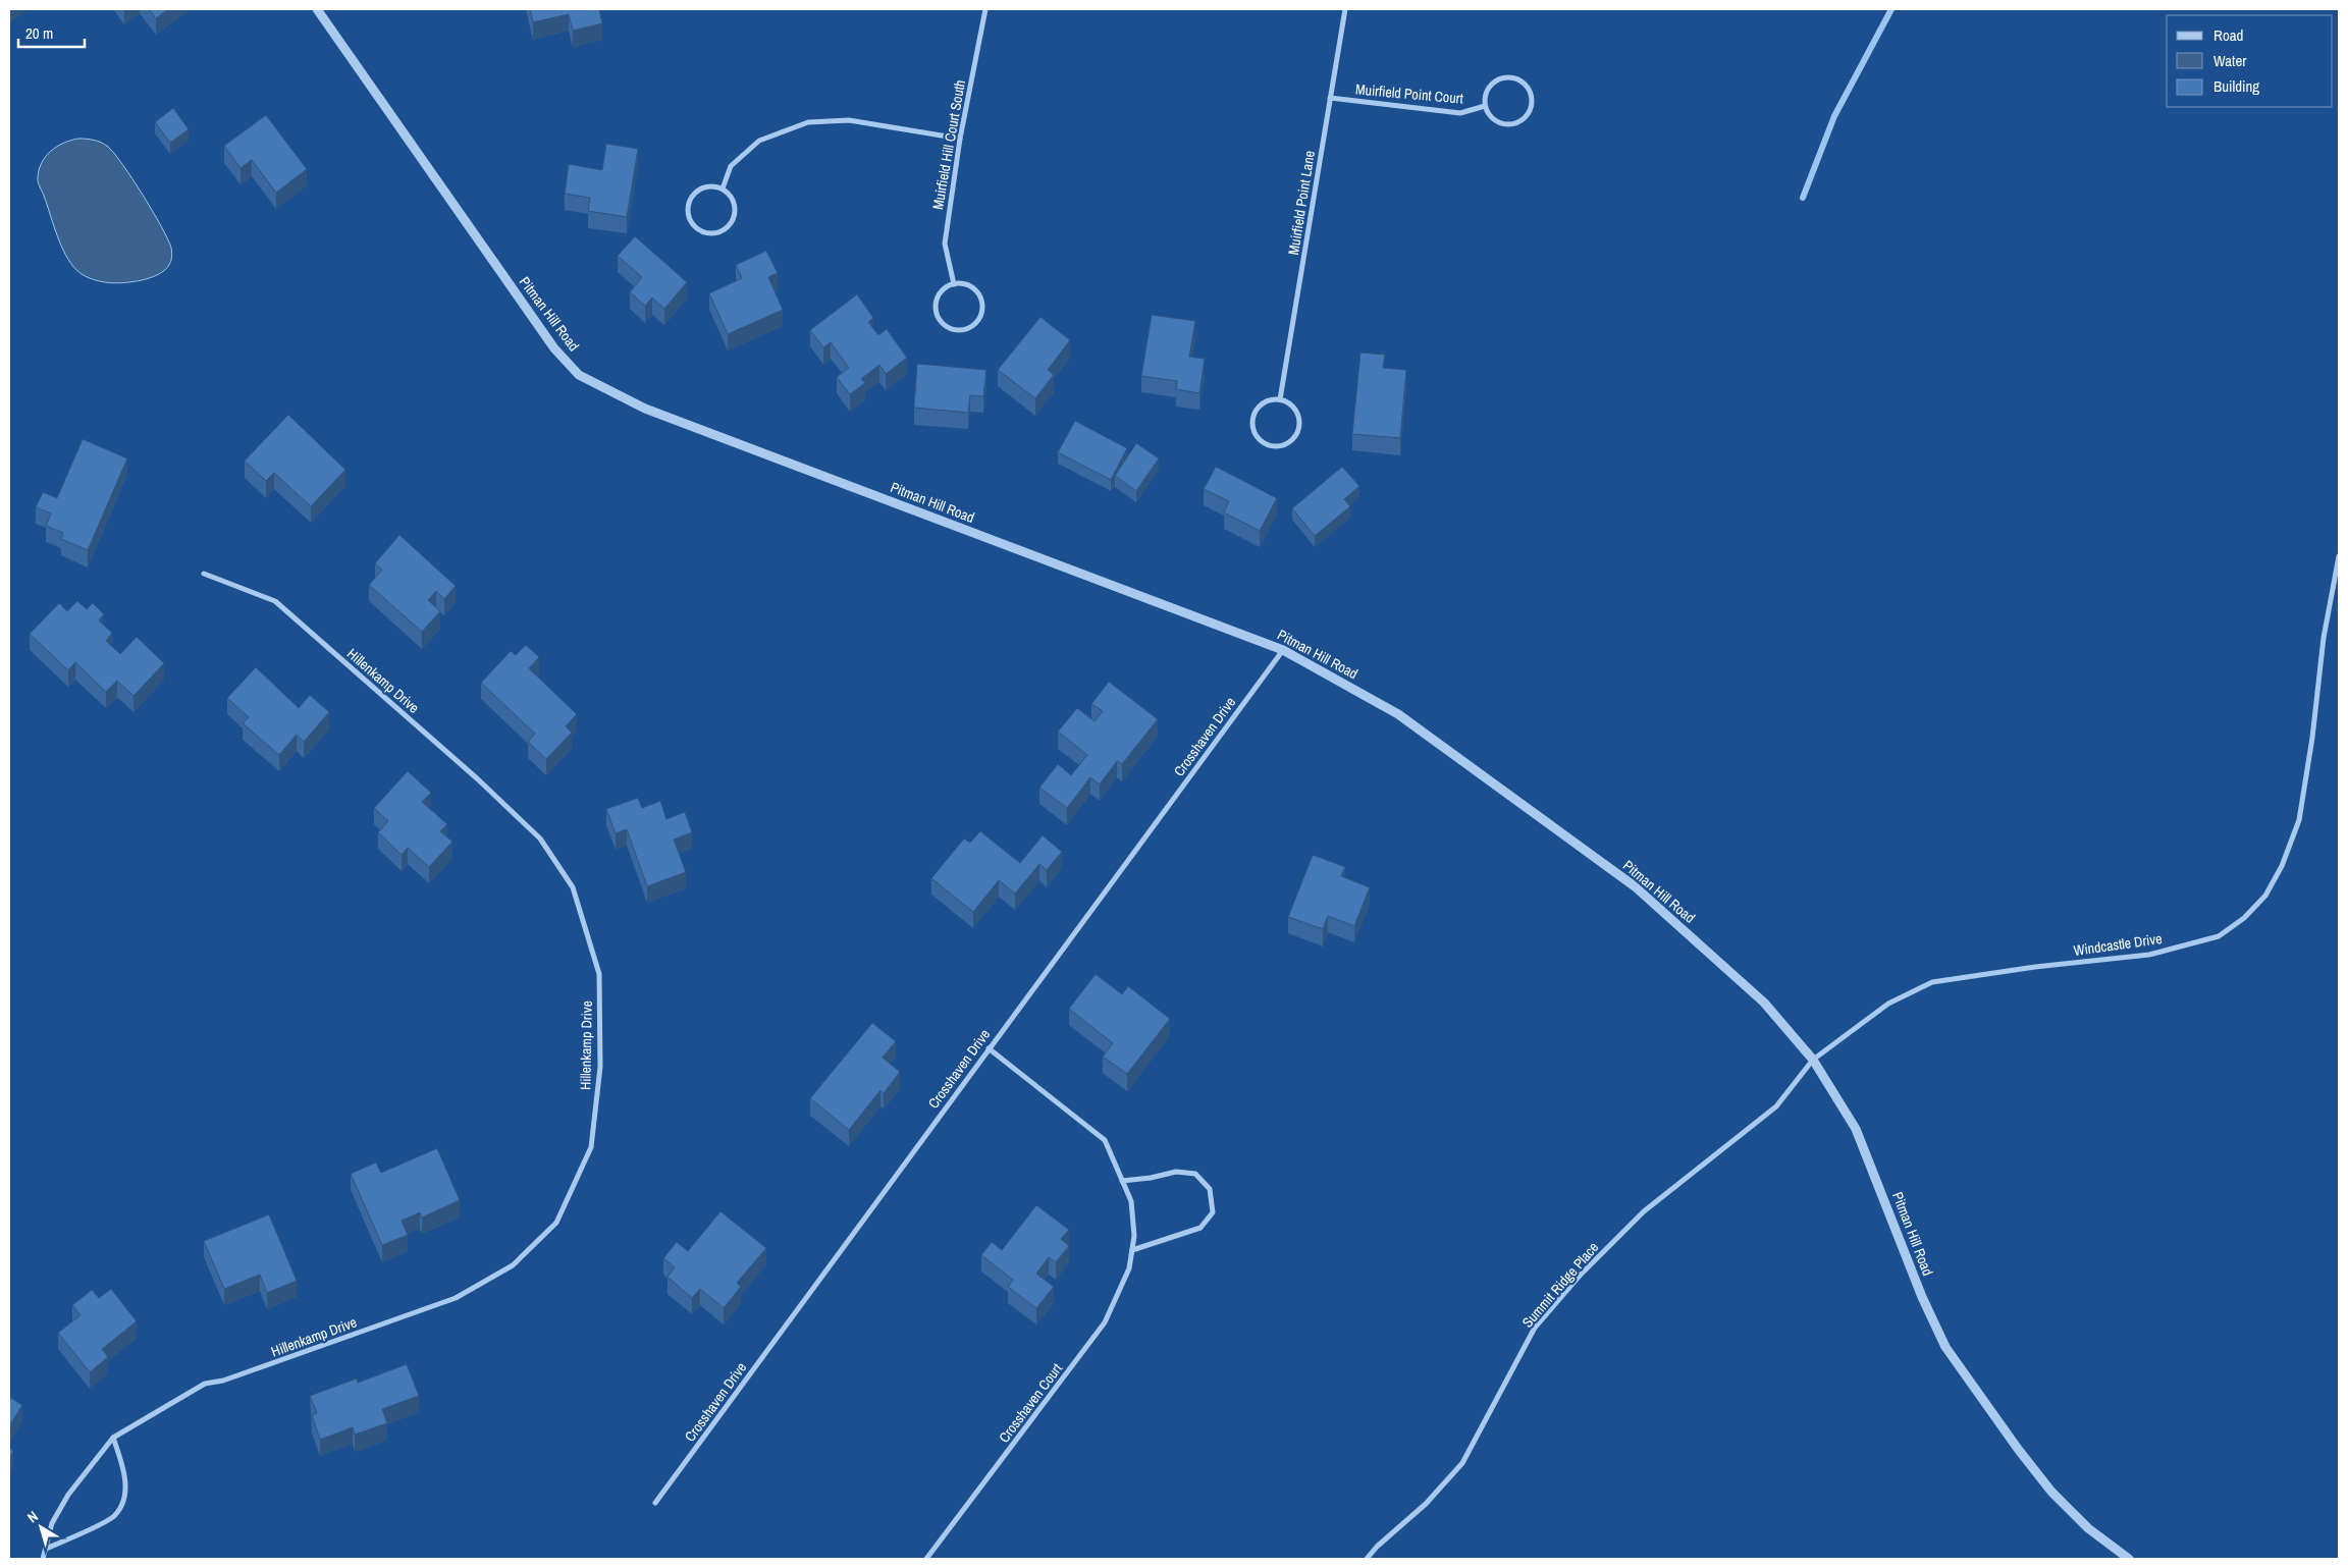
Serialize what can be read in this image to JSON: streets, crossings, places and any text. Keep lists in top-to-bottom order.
{
  "streets": {
    "street": [
      "Muirfield Point Court",
      "Muirfield Hill Court South",
      "Muirfield Point Lane",
      "Pitman Hill Road",
      "Hillenkamp Drive",
      "Crosshaven Drive",
      "Windcastle Drive",
      "Summit Ridge Place",
      "Crosshaven Court"
    ]
  },
  "crossings": [
    ["Muirfield Point Court", "Muirfield Point Lane"],
    ["Pitman Hill Road", "Crosshaven Drive"],
    ["Pitman Hill Road", "Windcastle Drive"],
    ["Pitman Hill Road", "Summit Ridge Place"],
    ["Crosshaven Drive", "Crosshaven Court"],
    ["Windcastle Drive", "Summit Ridge Place"]
  ],
  "legend": ["Road", "Water", "Building"],
  "scale_bar": "20 m",
  "north": "top left"
}
